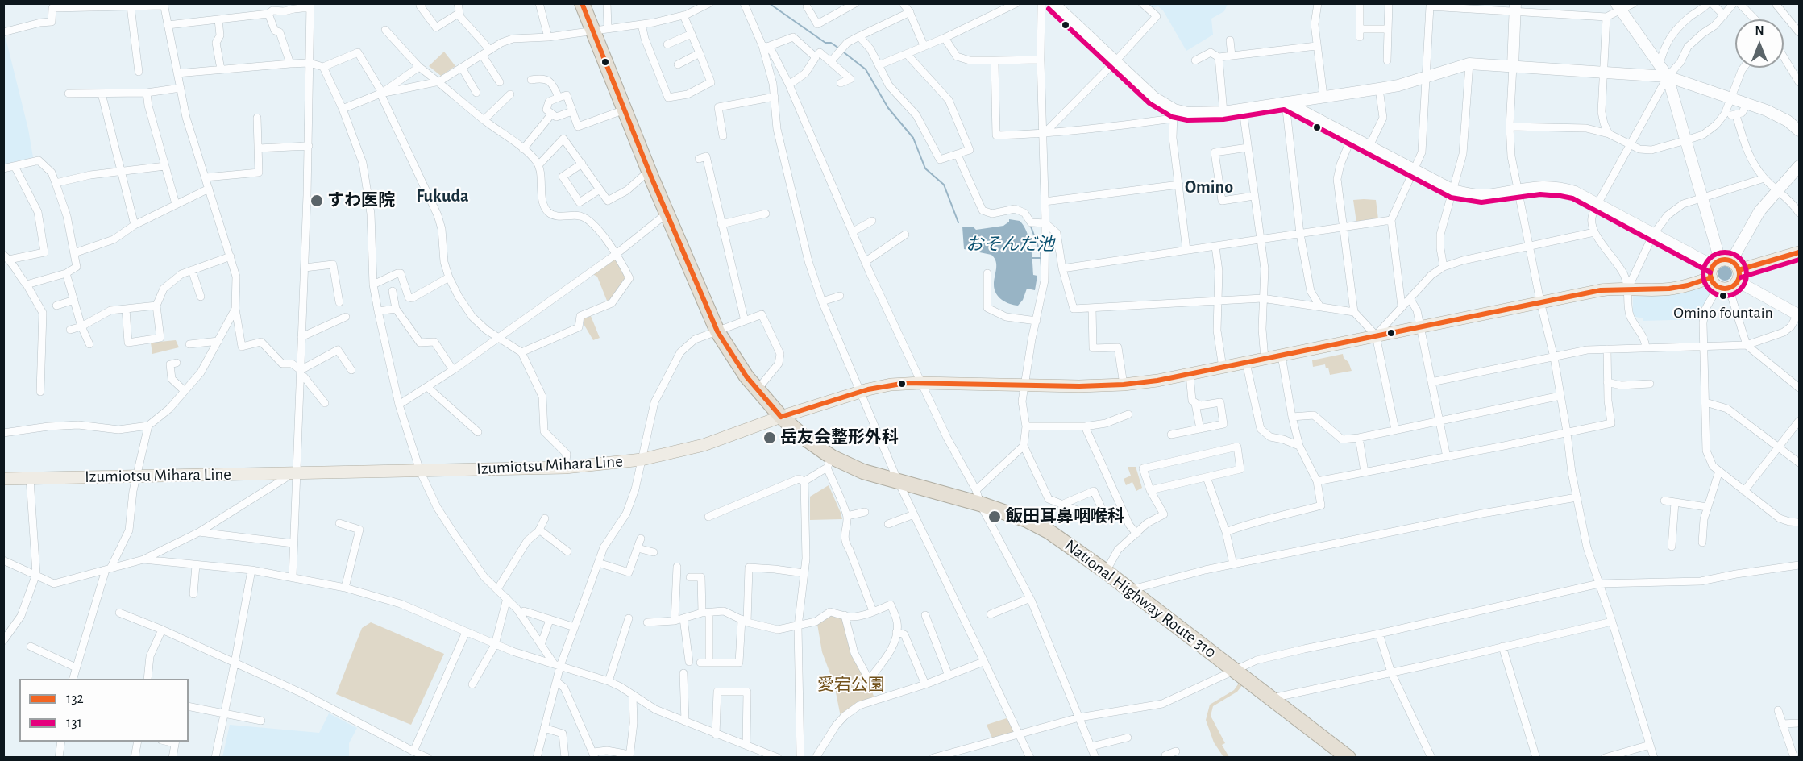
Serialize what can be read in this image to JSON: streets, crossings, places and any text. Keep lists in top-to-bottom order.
{
  "streets": {
    "highway": ["National Highway Route 310"],
    "main road": ["Izumiotsu Mihara Line"]
  },
  "crossings": [
    ["Izumiotsu Mihara Line", "National Highway Route 310"]
  ],
  "districts": ["Omino", "Fukuda"],
  "water": ["おそんだ池"],
  "parks": ["愛宕公園"],
  "places": [
    "すわ医院",
    "Omino fountain",
    "岳友会整形外科",
    "飯田耳鼻咽喉科"
  ],
  "lines": ["transit line 132", "transit line 131"],
  "legend": ["132", "131"],
  "north": "top"
}
